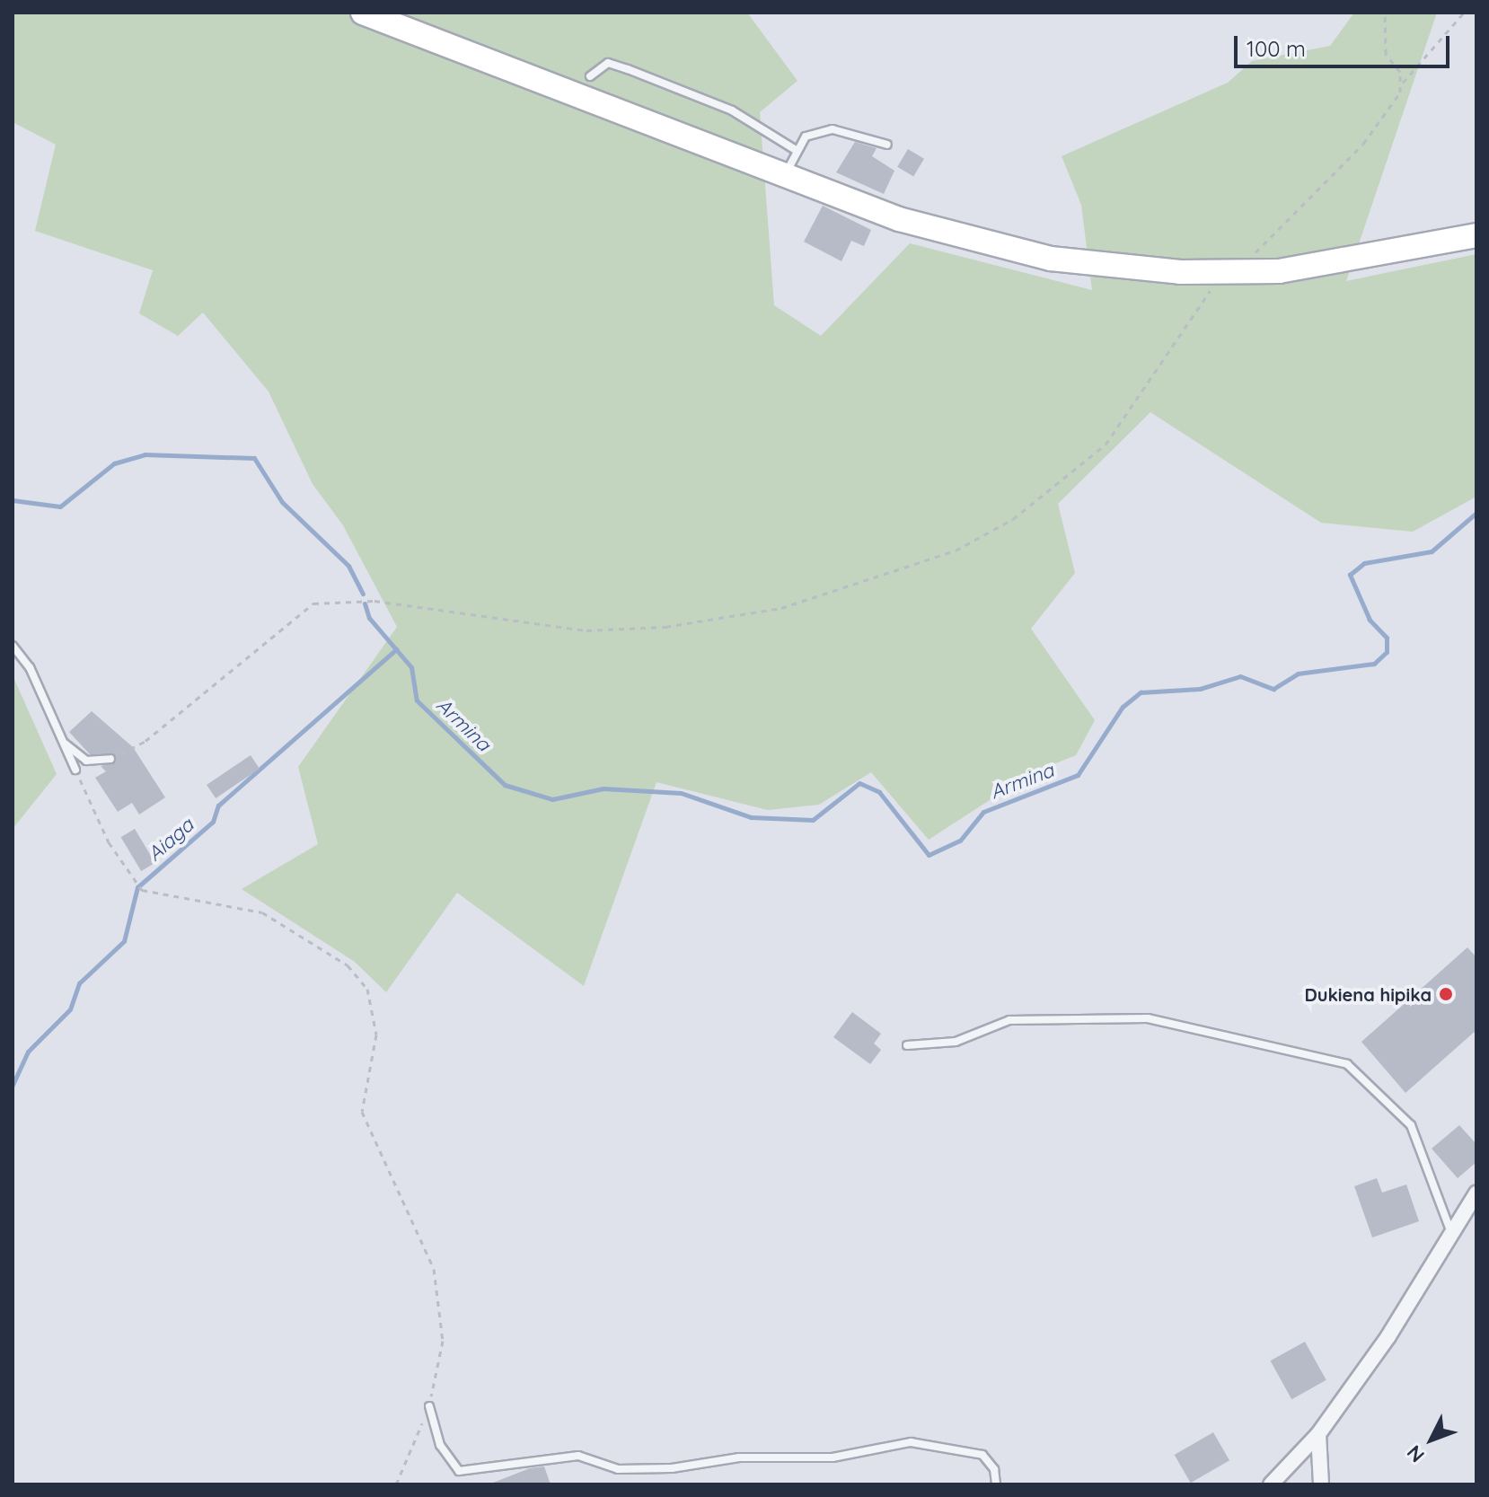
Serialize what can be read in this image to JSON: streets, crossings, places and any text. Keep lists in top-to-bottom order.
{
  "water": ["Armina", "Aiaga"],
  "places": ["Dukiena hipika"],
  "scale_bar": "100 m",
  "north": "bottom left"
}
